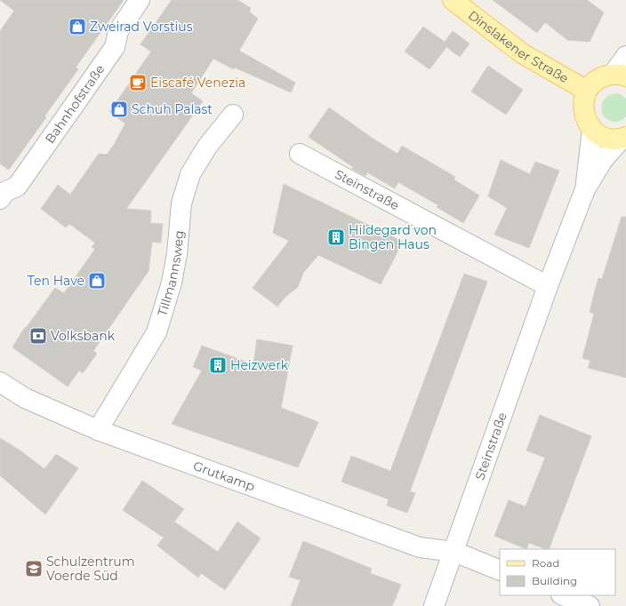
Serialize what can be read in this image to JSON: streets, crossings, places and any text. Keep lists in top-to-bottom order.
{
  "streets": {
    "main road": ["Dinslakener Straße"],
    "street": [
      "Bahnhofstraße",
      "Steinstraße",
      "Tillmannsweg",
      "Grutkamp"
    ]
  },
  "crossings": [
    ["Steinstraße", "Grutkamp"],
    ["Tillmannsweg", "Grutkamp"]
  ],
  "places": {
    "shop": ["Zweirad Vorstius", "Schuh Palast", "Ten Have"],
    "cafe": ["Eiscafé Venezia"],
    "building": ["Hildegard von Bingen Haus", "Heizwerk"],
    "bank": ["Volksbank"],
    "school or university": ["Schulzentrum Voerde Süd"]
  },
  "legend": ["Road", "Building"]
}
